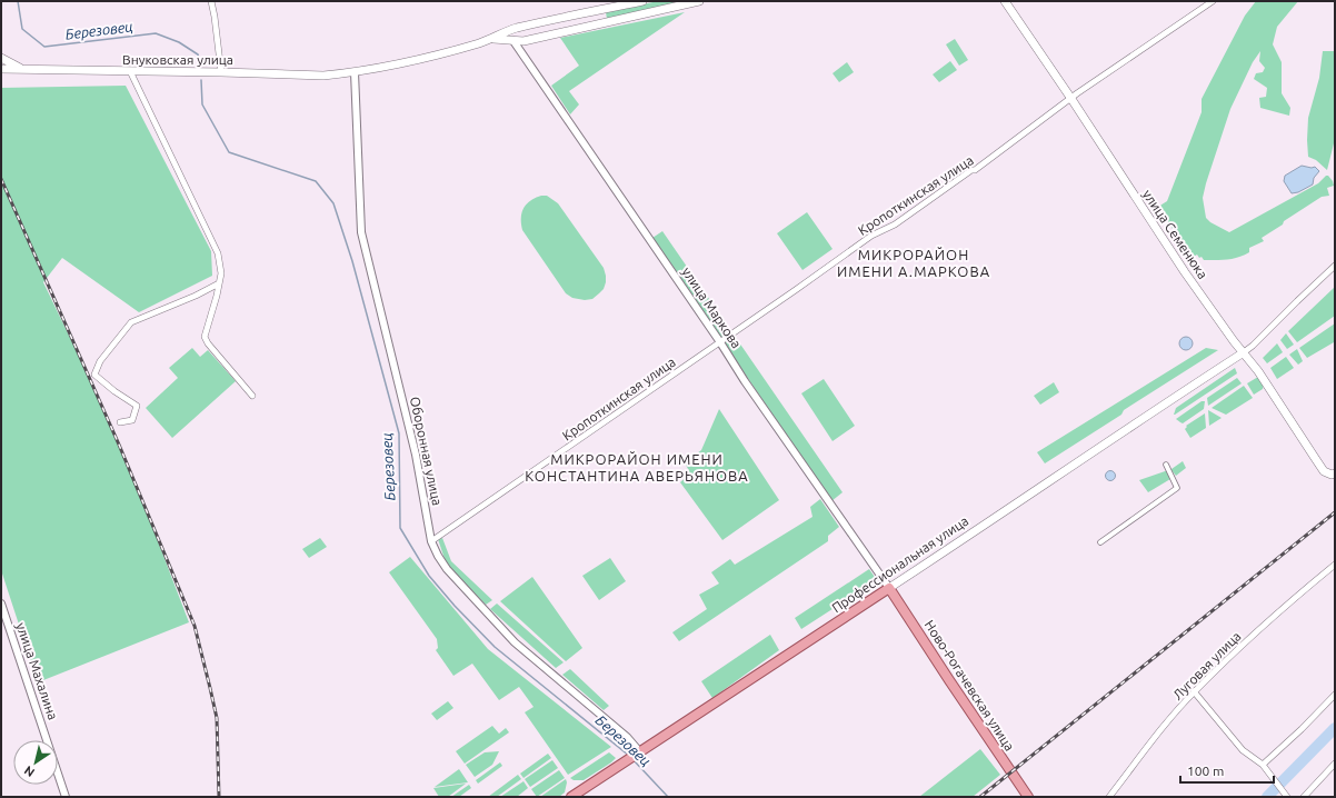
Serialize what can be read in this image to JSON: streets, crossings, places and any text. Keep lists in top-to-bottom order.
{
  "streets": {
    "main road": [
      "Внуковская улица",
      "улица Семенюка",
      "Профессиональная улица",
      "Ново-Рогачевская улица"
    ],
    "street": [
      "Кропоткинская улица",
      "улица Маркова",
      "Оборонная улица",
      "Луговая улица",
      "улица Махалина"
    ]
  },
  "crossings": [
    ["Внуковская улица", "Оборонная улица"],
    ["Кропоткинская улица", "улица Семенюка"],
    ["Кропоткинская улица", "улица Маркова"],
    ["Кропоткинская улица", "Оборонная улица"],
    ["улица Семенюка", "Профессиональная улица"],
    ["улица Маркова", "Профессиональная улица"],
    ["улица Маркова", "Ново-Рогачевская улица"],
    ["Оборонная улица", "Профессиональная улица"],
    ["Профессиональная улица", "Ново-Рогачевская улица"]
  ],
  "districts": ["МИКРОРАЙОН ИМЕНИ А.МАРКОВА", "МИКРОРАЙОН ИМЕНИ КОНСТАНТИНА АВЕРЬЯНОВА"],
  "water": ["Березовец"],
  "scale_bar": "100 m",
  "north": "bottom left"
}
